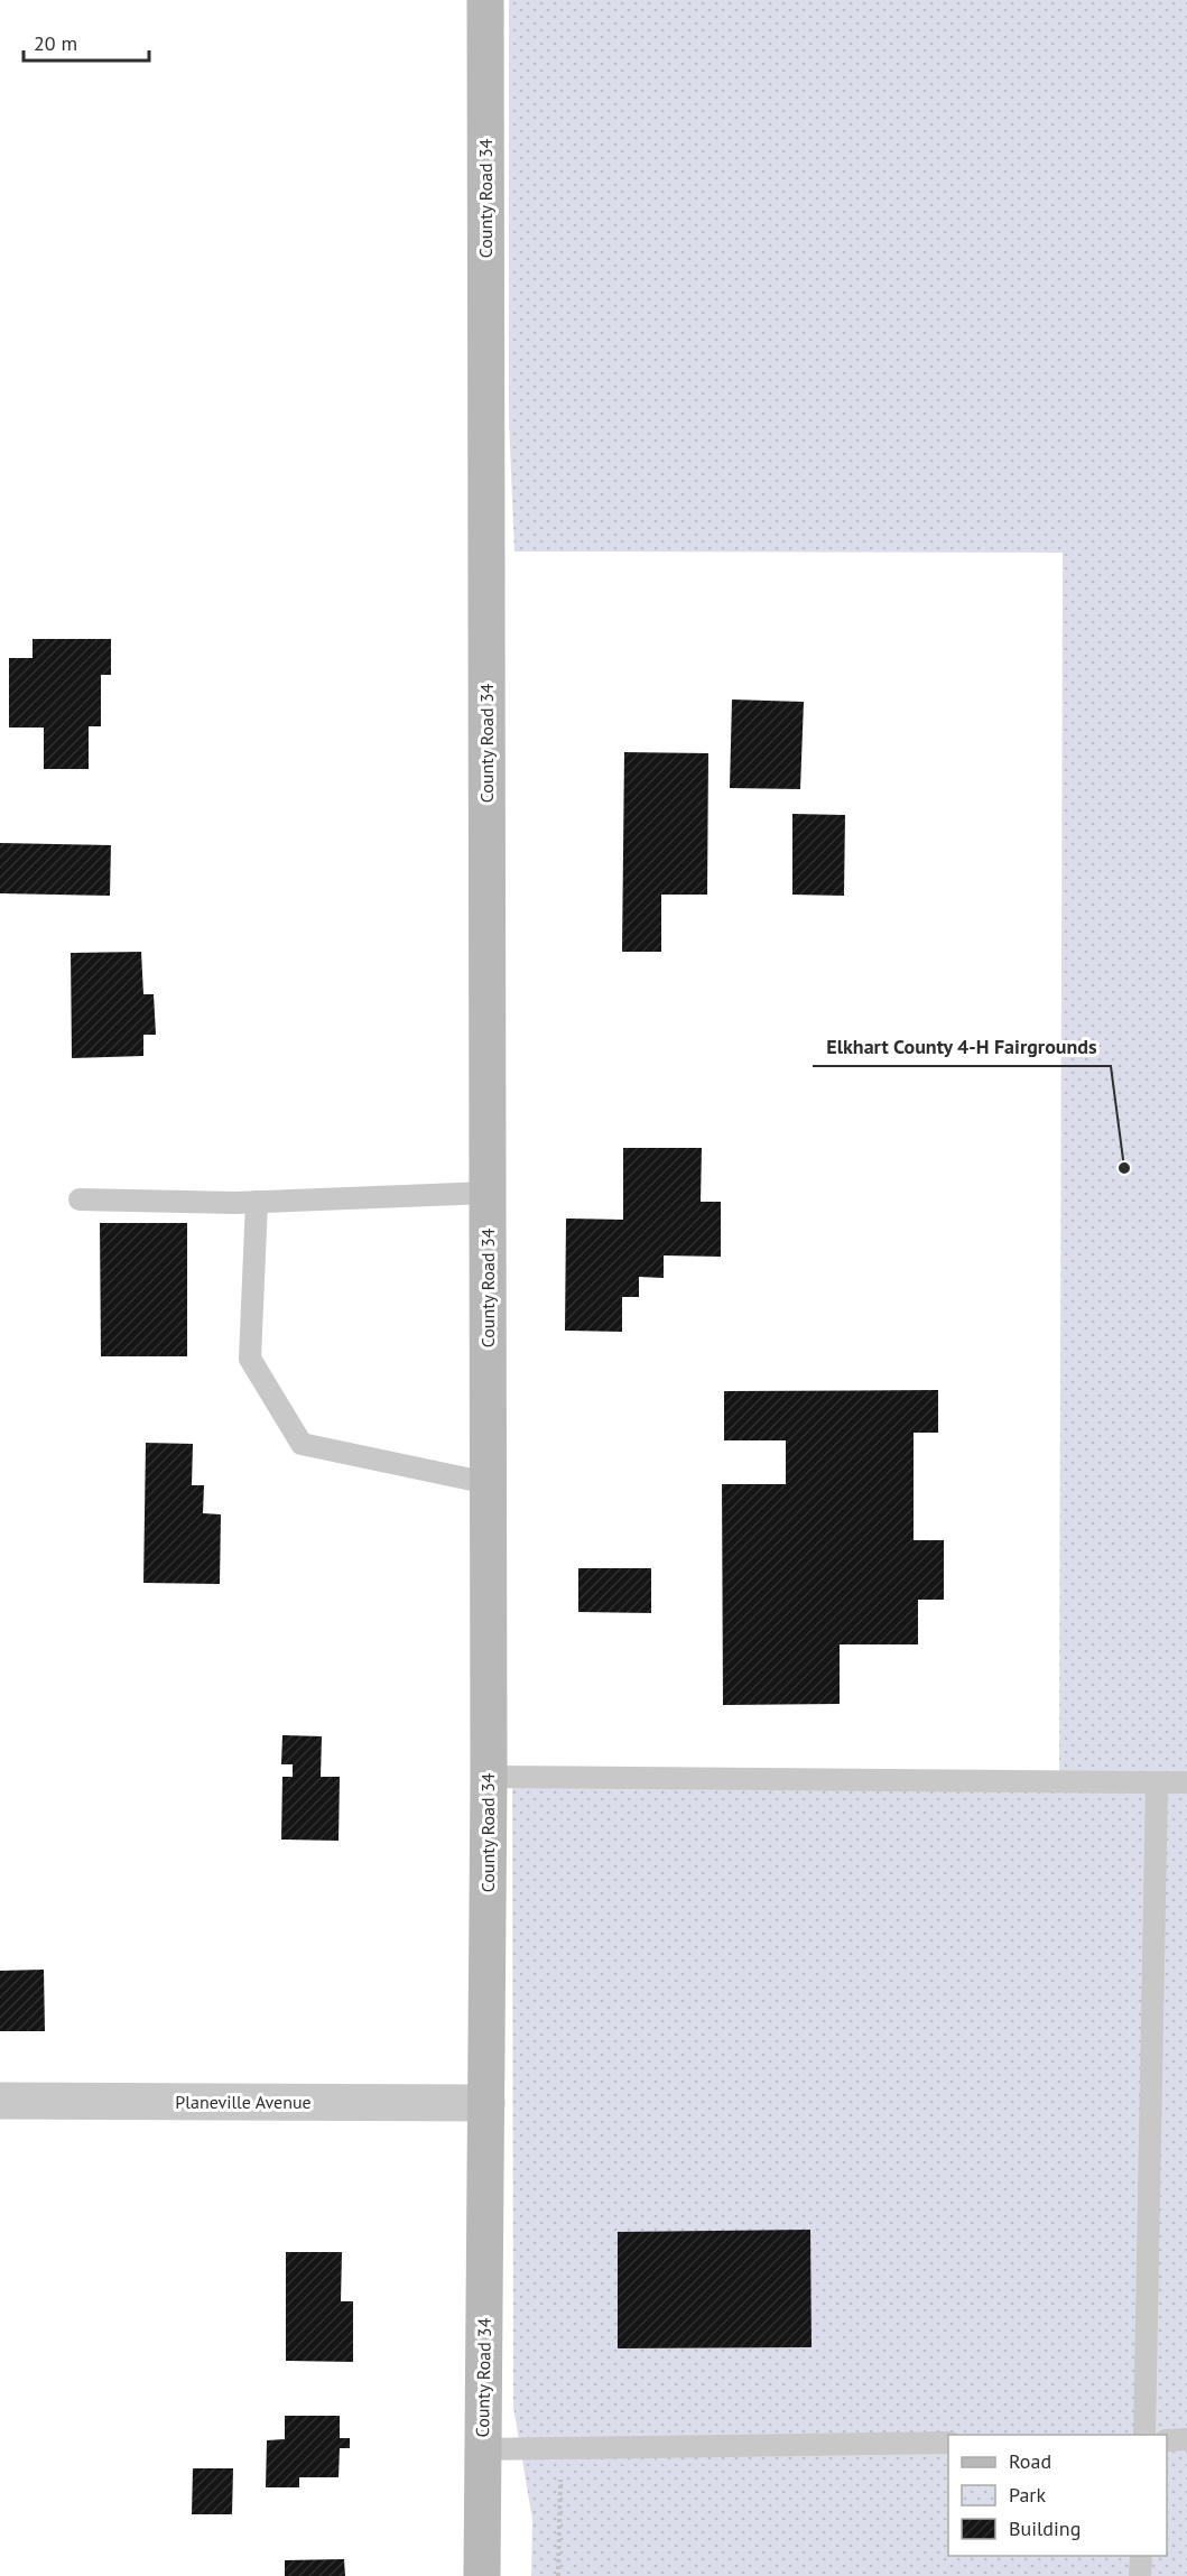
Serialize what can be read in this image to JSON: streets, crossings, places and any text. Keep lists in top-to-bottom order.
{
  "streets": {
    "street": ["County Road 34", "Planeville Avenue"]
  },
  "crossings": [
    ["County Road 34", "Planeville Avenue"]
  ],
  "places": ["Elkhart County 4-H Fairgrounds"],
  "legend": ["Road", "Park", "Building"],
  "scale_bar": "20 m"
}
